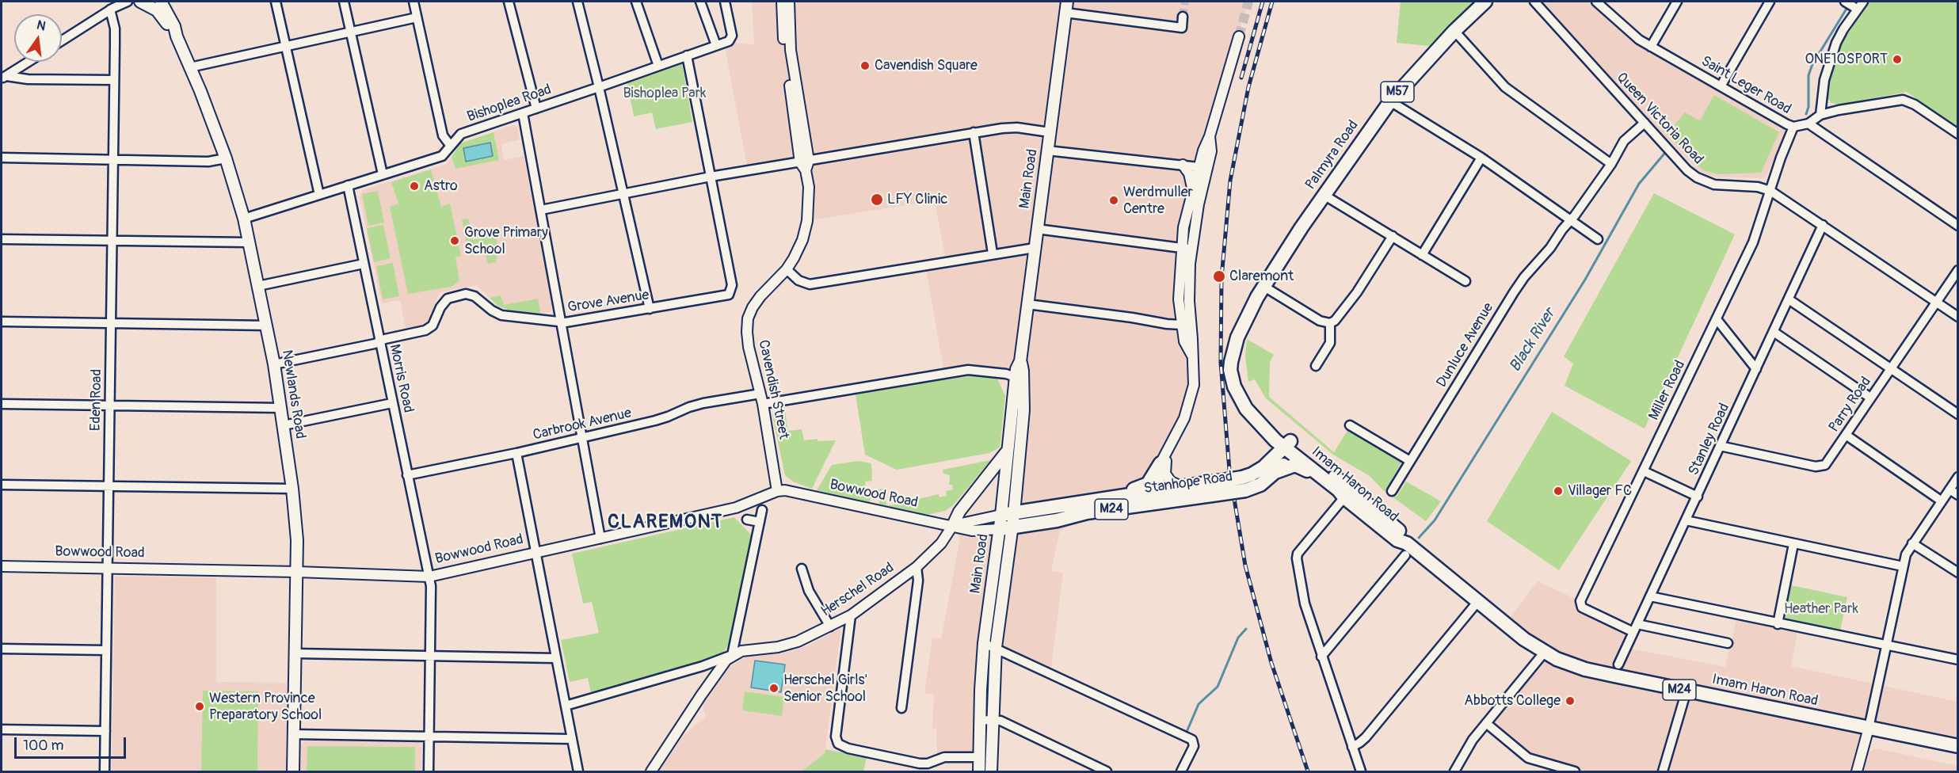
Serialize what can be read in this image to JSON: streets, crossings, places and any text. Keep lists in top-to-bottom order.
{
  "streets": {
    "main road": [
      "M57",
      "Palmyra Road",
      "Main Road",
      "Newlands Road",
      "Stanhope Road",
      "Imam Haron Road",
      "M24"
    ],
    "street": [
      "Saint Leger Road",
      "Bishoplea Road",
      "Queen Victoria Road",
      "Grove Avenue",
      "Dunluce Avenue",
      "Morris Road",
      "Cavendish Street",
      "Miller Road",
      "Eden Road",
      "Parry Road",
      "Carbrook Avenue",
      "Stanley Road",
      "Bowwood Road",
      "Herschel Road"
    ]
  },
  "crossings": [
    ["Saint Leger Road", "Miller Road"],
    ["Bishoplea Road", "Morris Road"],
    ["Bishoplea Road", "Newlands Road"],
    ["Queen Victoria Road", "Dunluce Avenue"],
    ["Queen Victoria Road", "Miller Road"],
    ["Queen Victoria Road", "Parry Road"],
    ["Queen Victoria Road", "Stanley Road"],
    ["Palmyra Road", "Stanhope Road"],
    ["Palmyra Road", "Imam Haron Road"],
    ["Main Road", "Stanhope Road"],
    ["Main Road", "Bowwood Road"],
    ["Grove Avenue", "Morris Road"],
    ["Grove Avenue", "Newlands Road"],
    ["Morris Road", "Carbrook Avenue"],
    ["Morris Road", "Bowwood Road"],
    ["Cavendish Street", "Carbrook Avenue"],
    ["Cavendish Street", "Bowwood Road"],
    ["Miller Road", "Stanley Road"],
    ["Newlands Road", "Bowwood Road"],
    ["Eden Road", "Bowwood Road"],
    ["Parry Road", "Stanley Road"],
    ["Stanhope Road", "Imam Haron Road"],
    ["Stanhope Road", "Bowwood Road"],
    ["Bowwood Road", "Herschel Road"]
  ],
  "districts": ["CLAREMONT"],
  "water": ["Black River"],
  "parks": ["Bishoplea Park", "Heather Park"],
  "places": [
    "ONE10SPORT",
    "Cavendish Square",
    "Astro",
    "LFY Clinic",
    "Werdmuller Centre",
    "Grove Primary School",
    "Claremont",
    "Villager FC",
    "Herschel Girls' Senior School",
    "Abbotts College",
    "Western Province Preparatory School"
  ],
  "scale_bar": "100 m",
  "north": "top"
}
